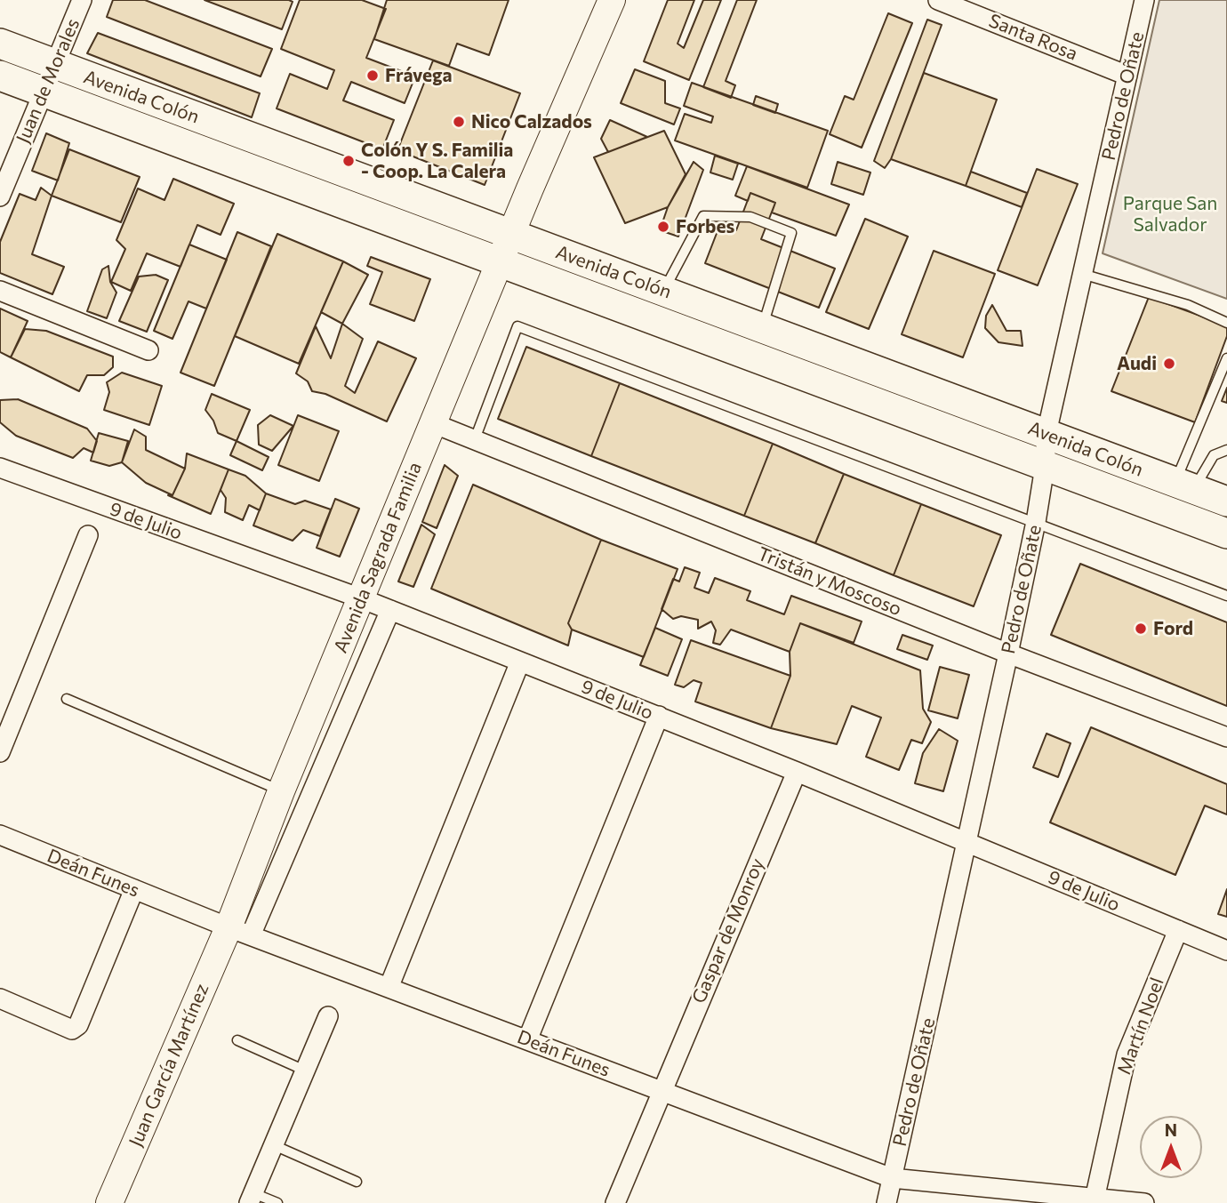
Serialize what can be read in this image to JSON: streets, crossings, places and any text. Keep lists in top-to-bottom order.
{
  "streets": {
    "main road": ["Avenida Colón", "Avenida Sagrada Familia", "Juan García Martínez"],
    "street": [
      "Santa Rosa",
      "Juan de Morales",
      "Pedro de Oñate",
      "9 de Julio",
      "Tristán y Moscoso",
      "Deán Funes",
      "Gaspar de Monroy",
      "Martín Noel"
    ]
  },
  "crossings": [
    ["Santa Rosa", "Pedro de Oñate"],
    ["Juan de Morales", "Avenida Colón"],
    ["Pedro de Oñate", "Avenida Colón"],
    ["Pedro de Oñate", "9 de Julio"],
    ["Pedro de Oñate", "Tristán y Moscoso"],
    ["Pedro de Oñate", "Deán Funes"],
    ["Avenida Colón", "Avenida Sagrada Familia"],
    ["9 de Julio", "Avenida Sagrada Familia"],
    ["9 de Julio", "Gaspar de Monroy"],
    ["9 de Julio", "Martín Noel"],
    ["Avenida Sagrada Familia", "Tristán y Moscoso"],
    ["Avenida Sagrada Familia", "Deán Funes"],
    ["Avenida Sagrada Familia", "Juan García Martínez"],
    ["Deán Funes", "Gaspar de Monroy"],
    ["Deán Funes", "Martín Noel"],
    ["Deán Funes", "Juan García Martínez"]
  ],
  "parks": ["Parque San Salvador"],
  "places": [
    "Frávega",
    "Nico Calzados",
    "Colón Y S. Familia - Coop. La Calera",
    "Forbes",
    "Audi",
    "Ford"
  ],
  "north": "top"
}
